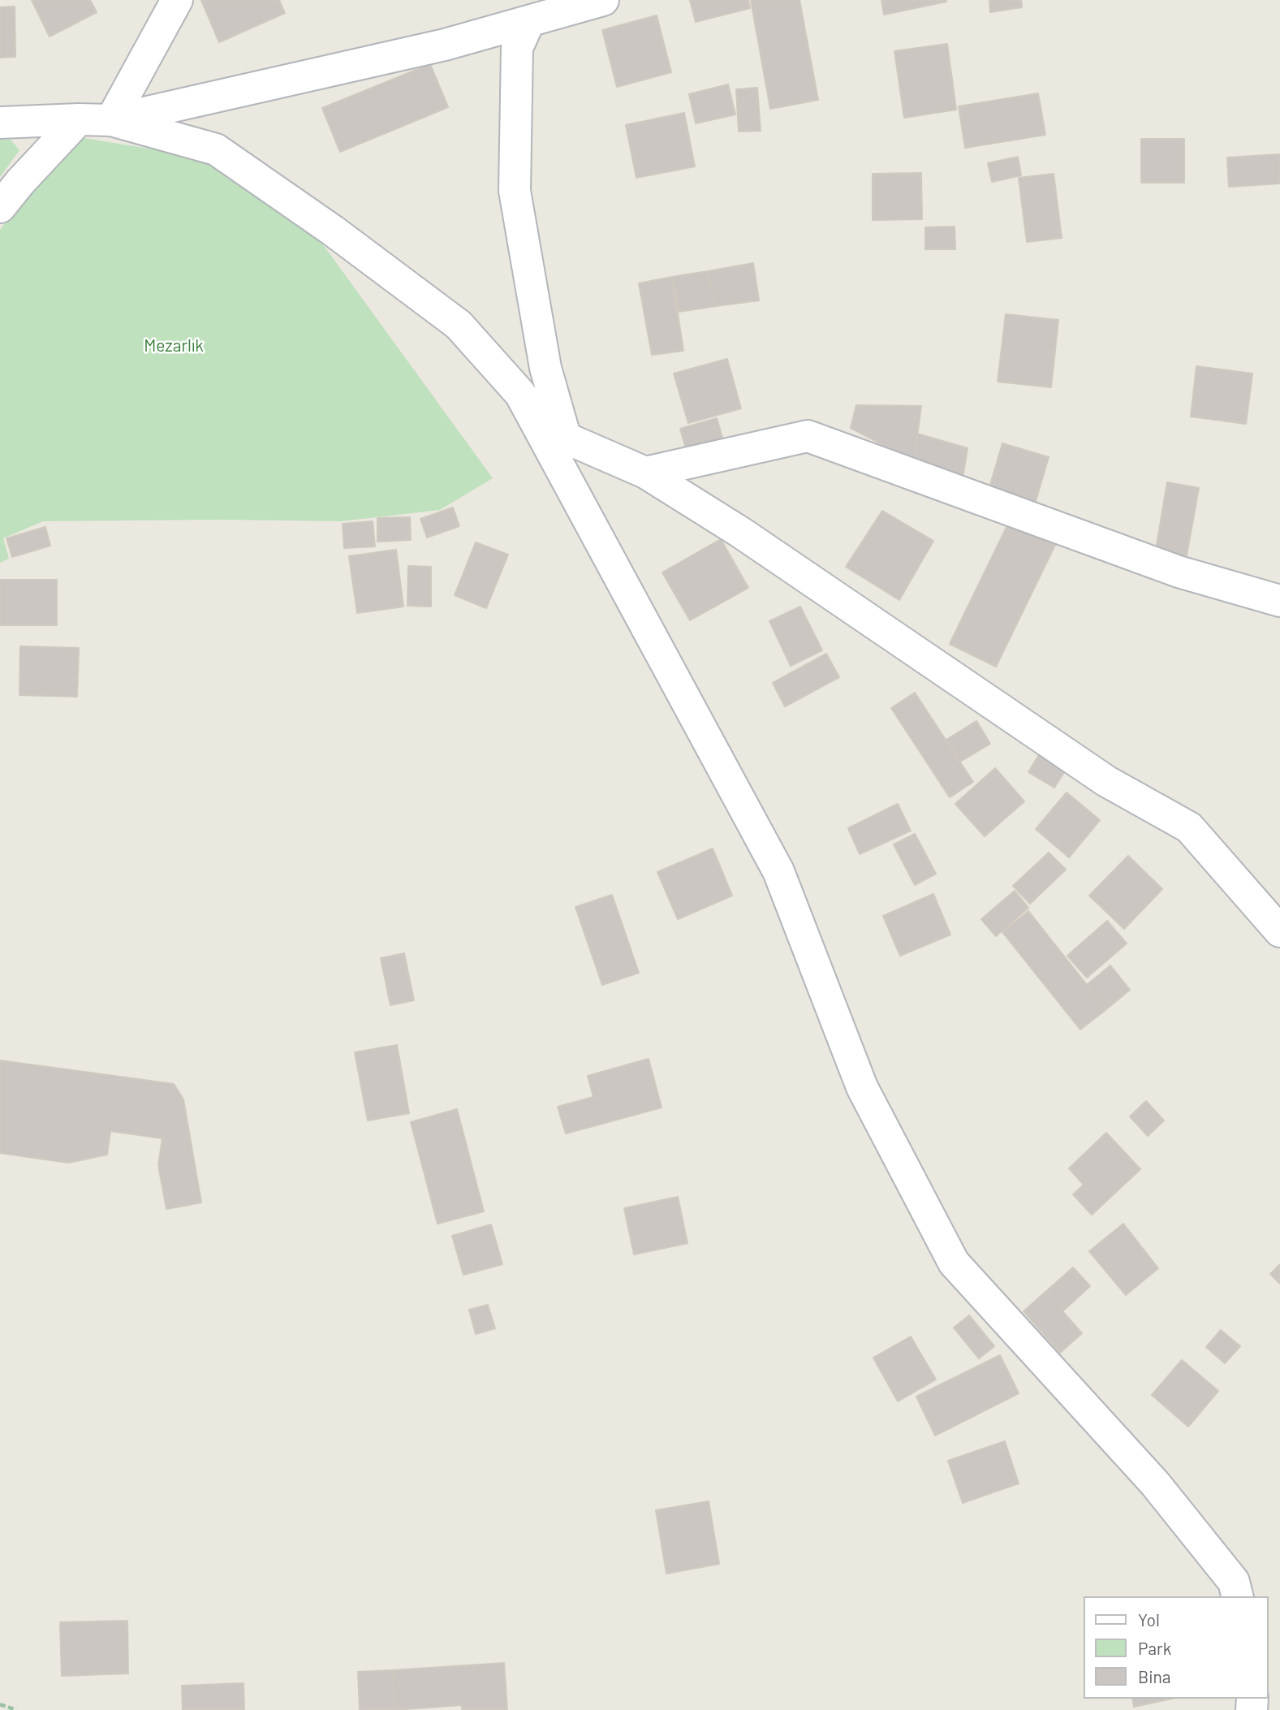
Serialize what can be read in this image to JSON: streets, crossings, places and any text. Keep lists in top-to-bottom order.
{
  "parks": ["Mezarlık"],
  "legend": ["Yol", "Park", "Bina"]
}
